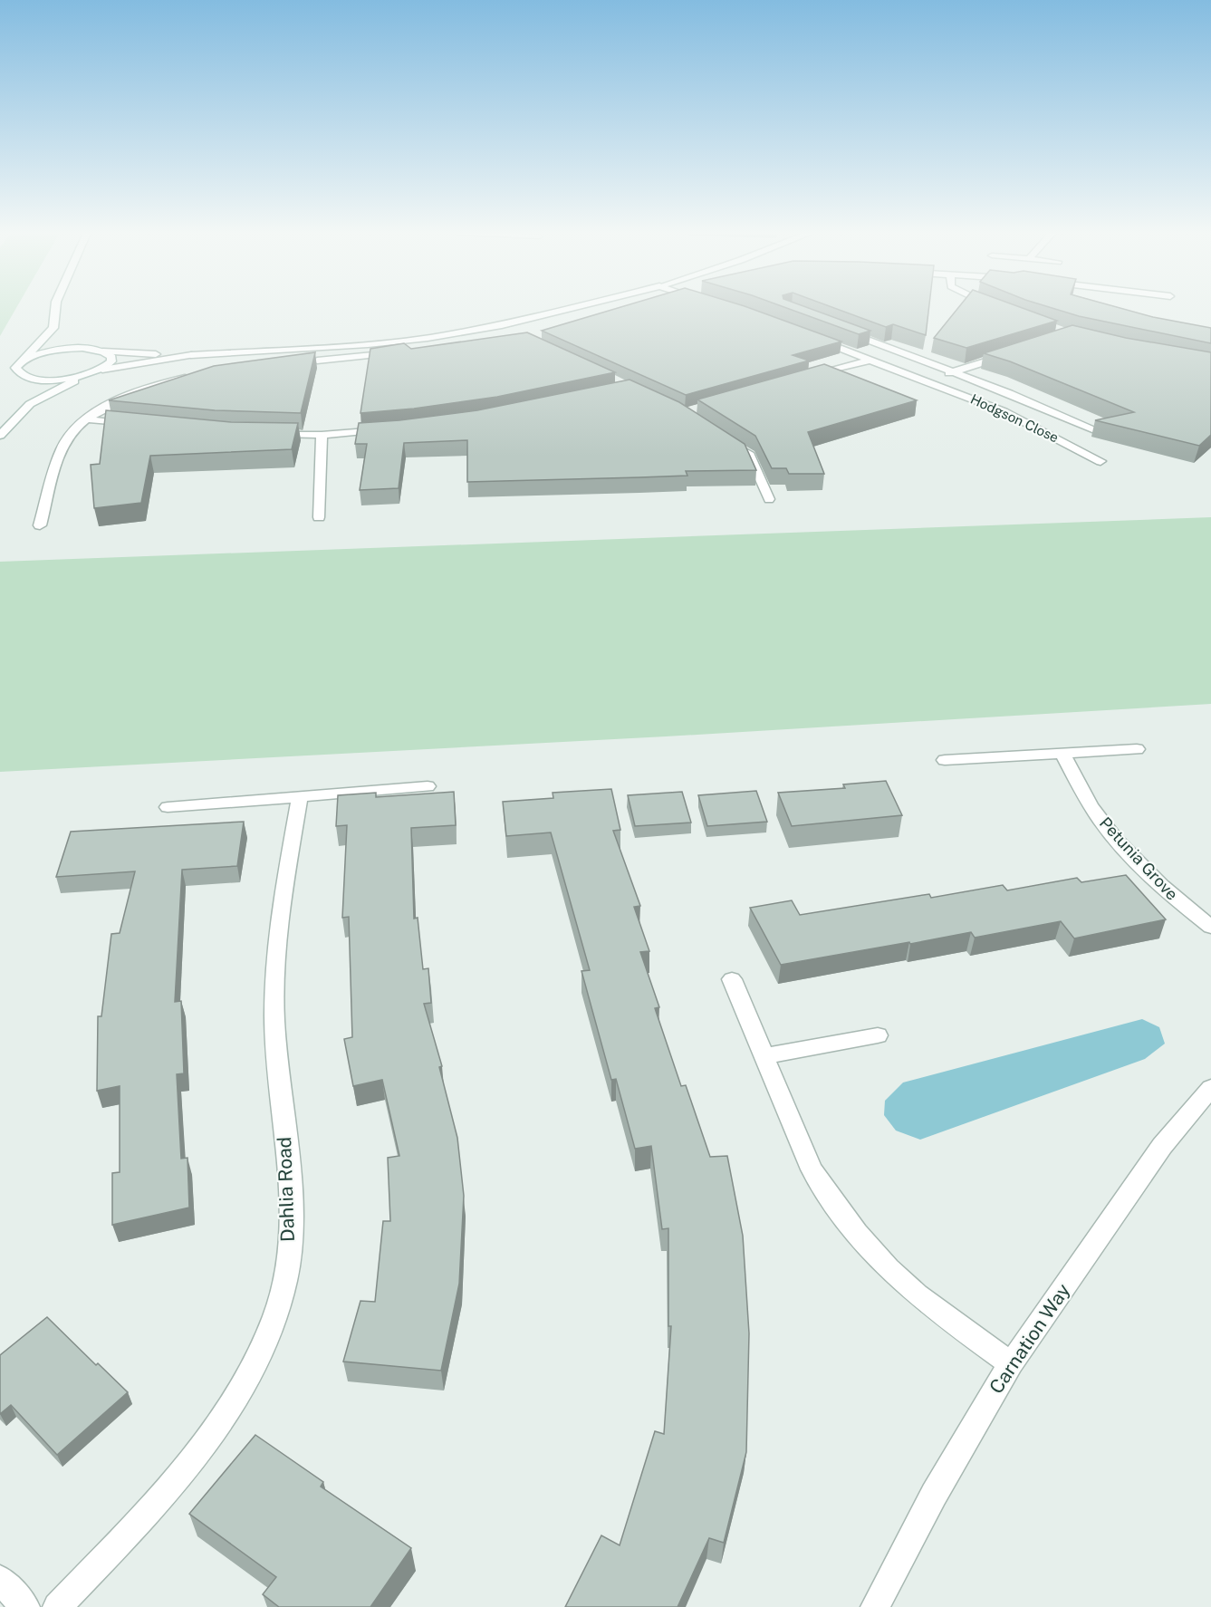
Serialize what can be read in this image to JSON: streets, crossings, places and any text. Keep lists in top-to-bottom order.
{
  "streets": {
    "street": [
      "Hodgson Close",
      "Petunia Grove",
      "Dahlia Road",
      "Carnation Way"
    ]
  }
}
